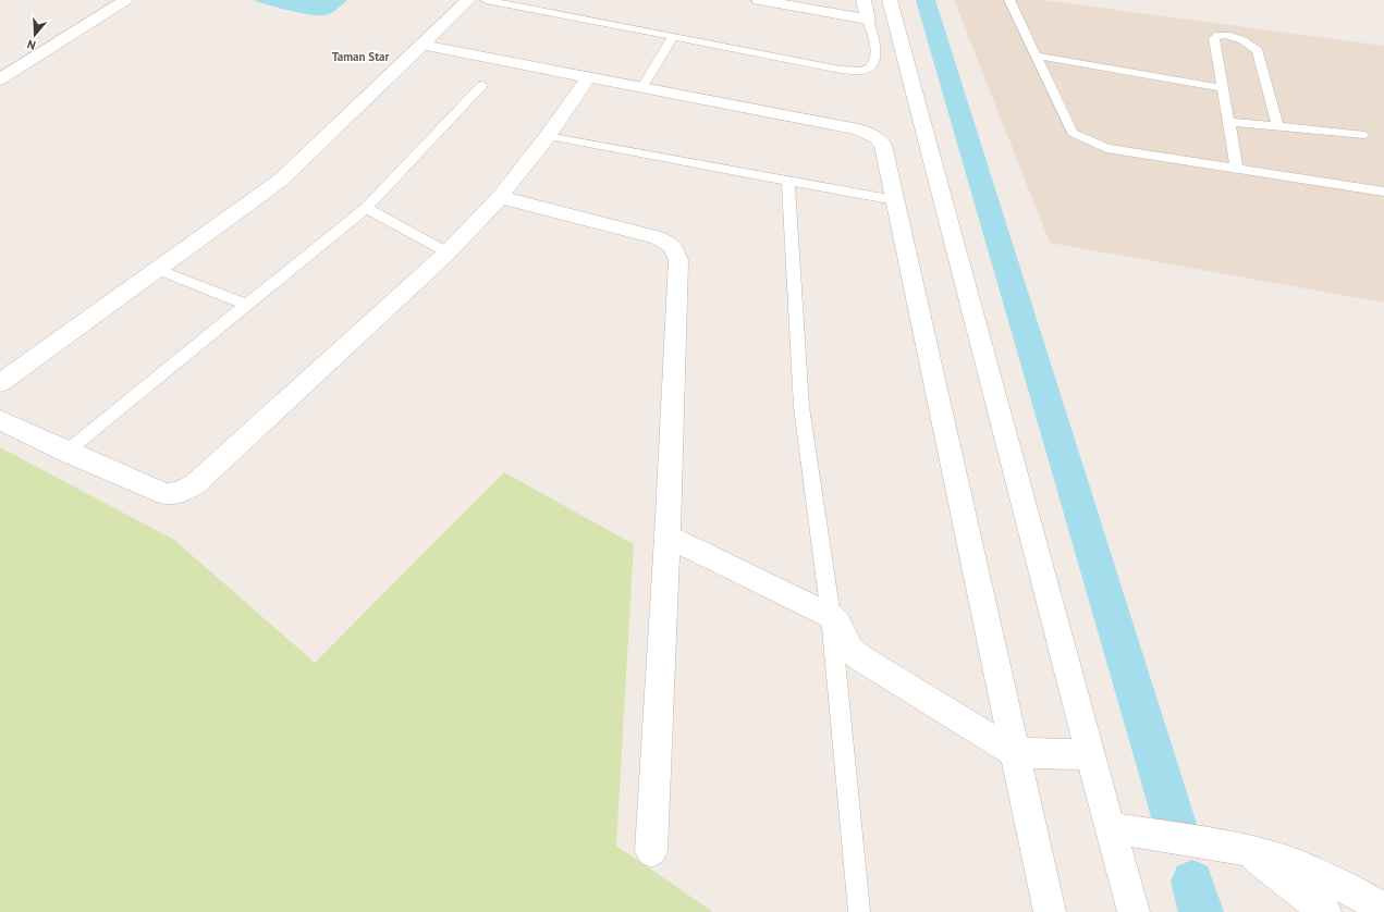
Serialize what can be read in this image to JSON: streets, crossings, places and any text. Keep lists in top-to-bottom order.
{
  "districts": ["Taman Star"],
  "north": "bottom"
}
